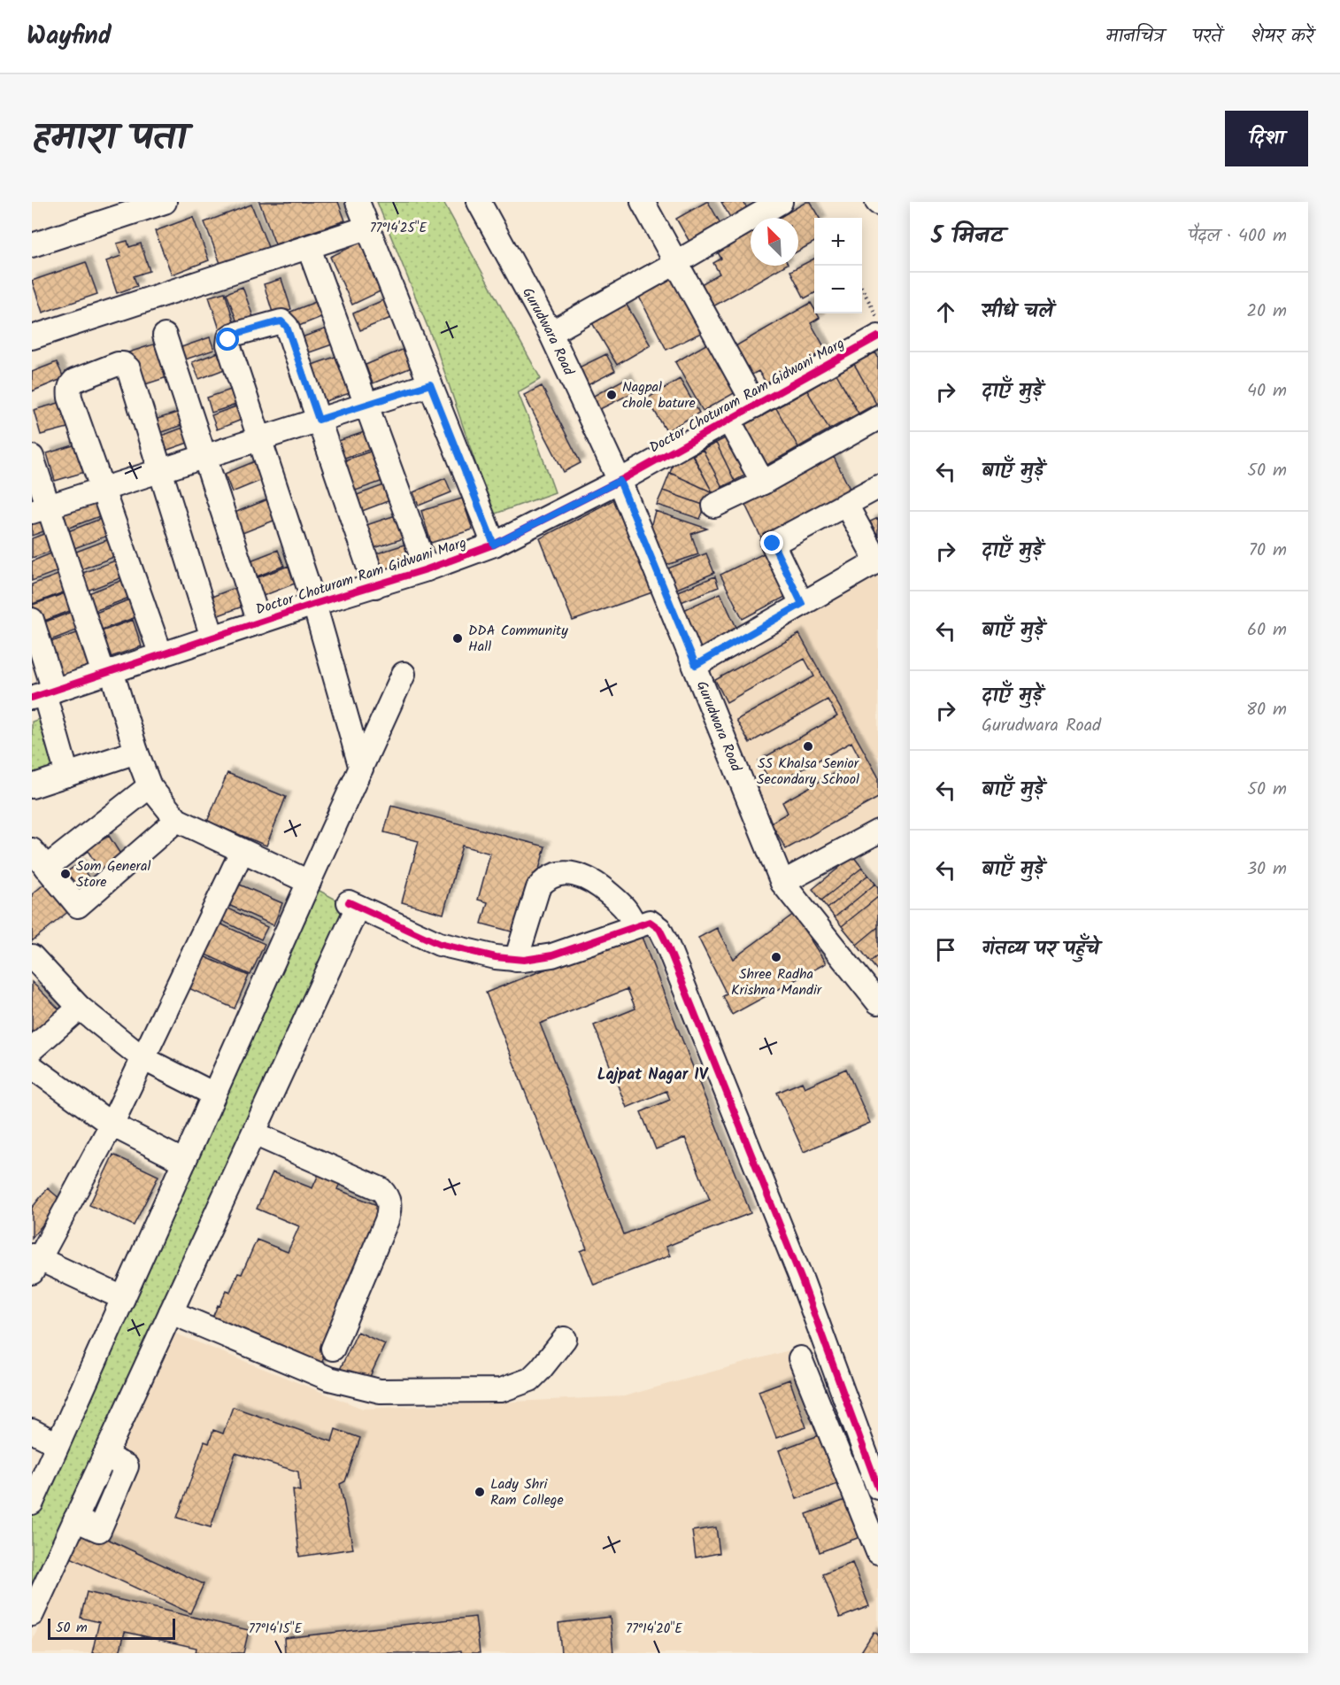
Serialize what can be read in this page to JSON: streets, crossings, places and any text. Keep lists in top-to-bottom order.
{
  "streets": {
    "street": ["Gurudwara Road", "Doctor Choturam Ram Gidwani Marg"]
  },
  "crossings": [
    ["Gurudwara Road", "Doctor Choturam Ram Gidwani Marg"]
  ],
  "districts": ["Lajpat Nagar IV"],
  "places": [
    "Nagpal chole bature",
    "DDA Community Hall",
    "SS Khalsa Senior Secondary School",
    "Som General Store",
    "Shree Radha Krishna Mandir",
    "Lady Shri Ram College"
  ],
  "scale_bar": "50 m",
  "north": "top left",
  "page": {
    "header": "Wayfind",
    "nav": ["मानचित्र", "परतें", "शेयर करें"],
    "title": "हमारा पता",
    "buttons": "दिशा",
    "heading": ["5 मिनट", "पैदल · 400 m"],
    "map_buttons": ["+", "−"],
    "list": [
      ["सीधे चलें", "20 m"],
      ["दाएँ मुड़ें", "40 m"],
      ["बाएँ मुड़ें", "50 m"],
      ["दाएँ मुड़ें", "70 m"],
      ["बाएँ मुड़ें", "60 m"],
      ["दाएँ मुड़ें", "Gurudwara Road", "80 m"],
      ["बाएँ मुड़ें", "50 m"],
      ["बाएँ मुड़ें", "30 m"],
      "गंतव्य पर पहुँचे"
    ],
    "scale": "50 m"
  },
  "coordinates": ["77°14'25\"E", "77°14'15\"E", "77°14'20\"E"]
}
